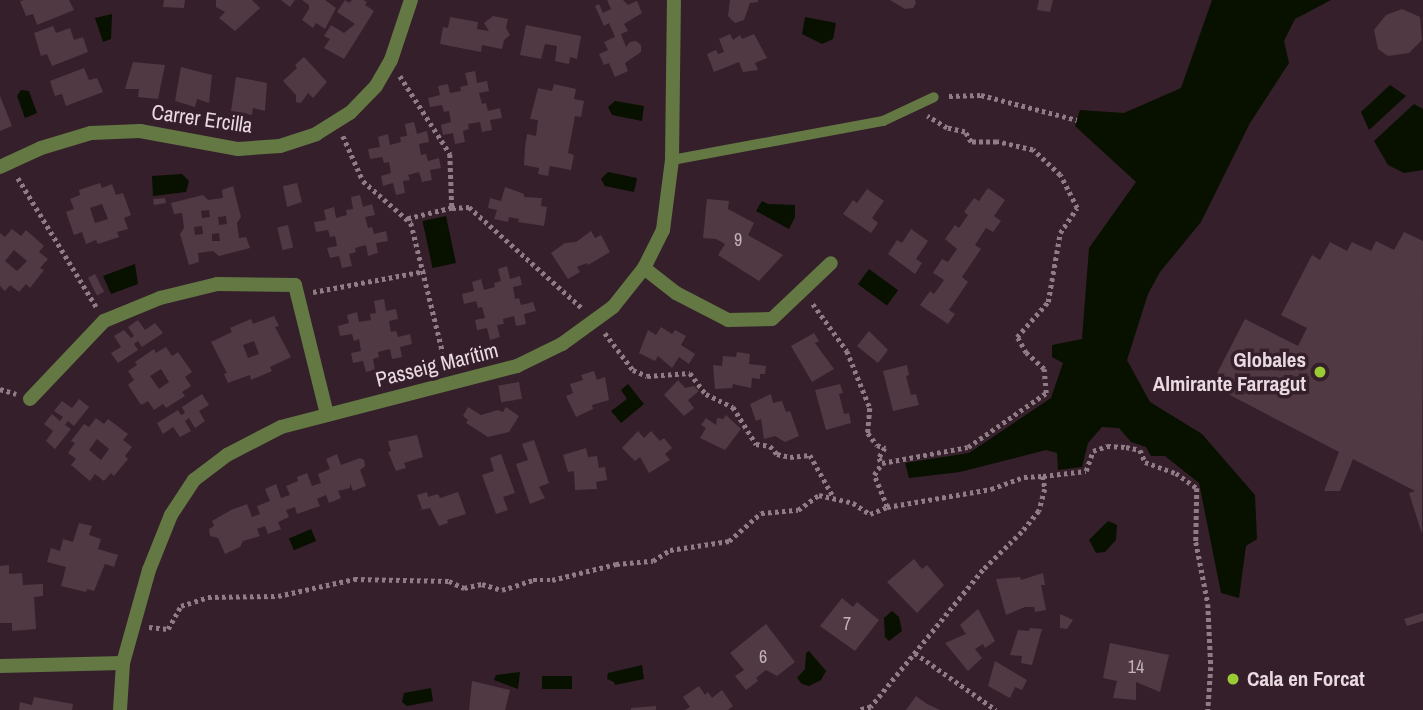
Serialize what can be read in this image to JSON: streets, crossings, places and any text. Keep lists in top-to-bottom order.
{
  "streets": {
    "street": ["Carrer Ercilla", "Passeig Marítim"]
  },
  "places": ["Globales Almirante Farragut", "Cala en Forcat"],
  "house_numbers": [
    "9",
    "7",
    "6",
    "14"
  ]
}
